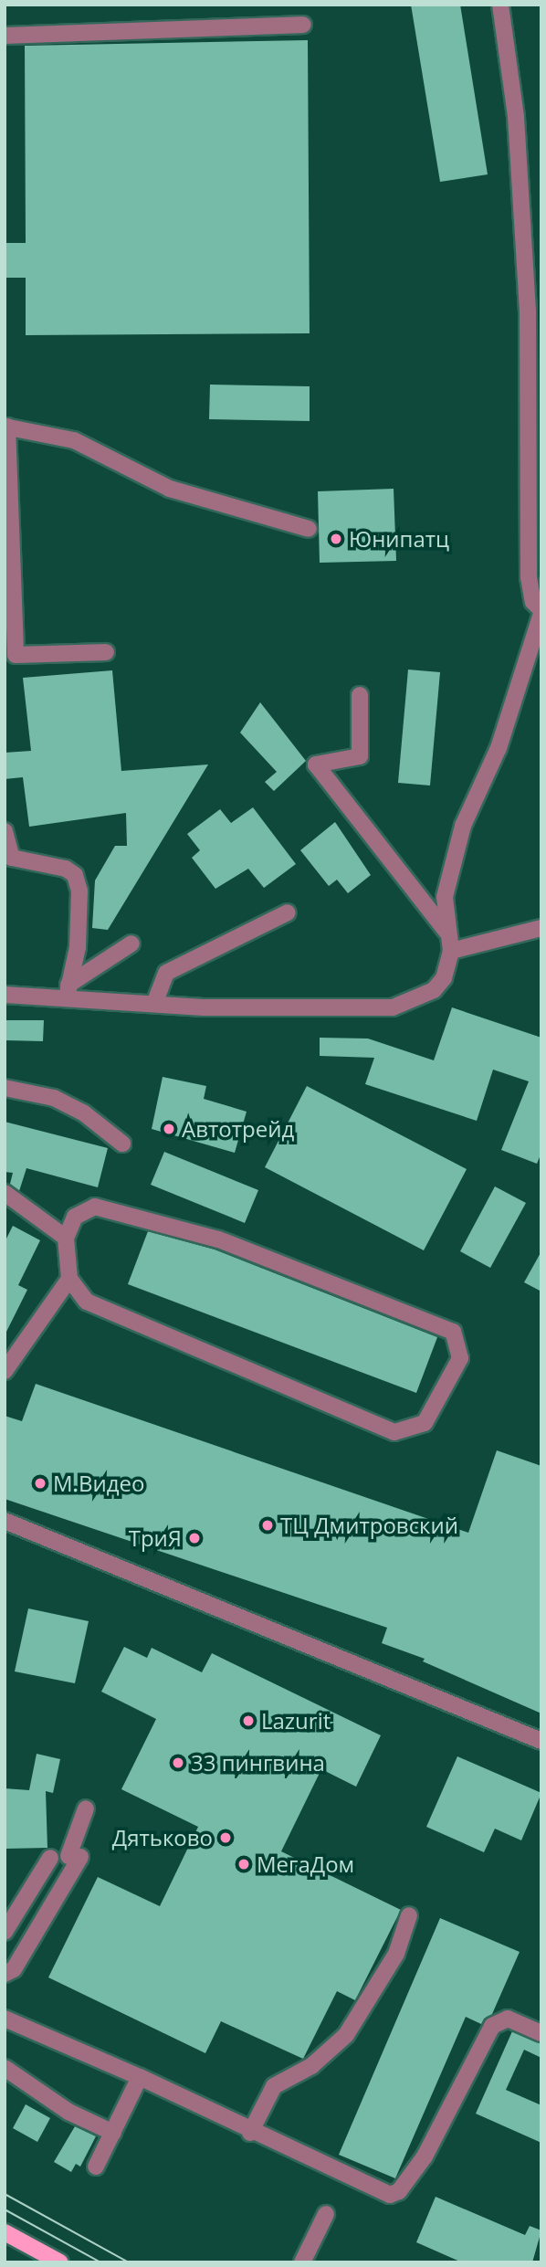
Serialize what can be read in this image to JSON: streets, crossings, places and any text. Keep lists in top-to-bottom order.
{
  "places": [
    "Юнипатц",
    "Автотрейд",
    "М.Видео",
    "ТЦ Дмитровский",
    "ТриЯ",
    "Lazurit",
    "33 пингвина",
    "Дятьково",
    "МегаДом"
  ]
}
